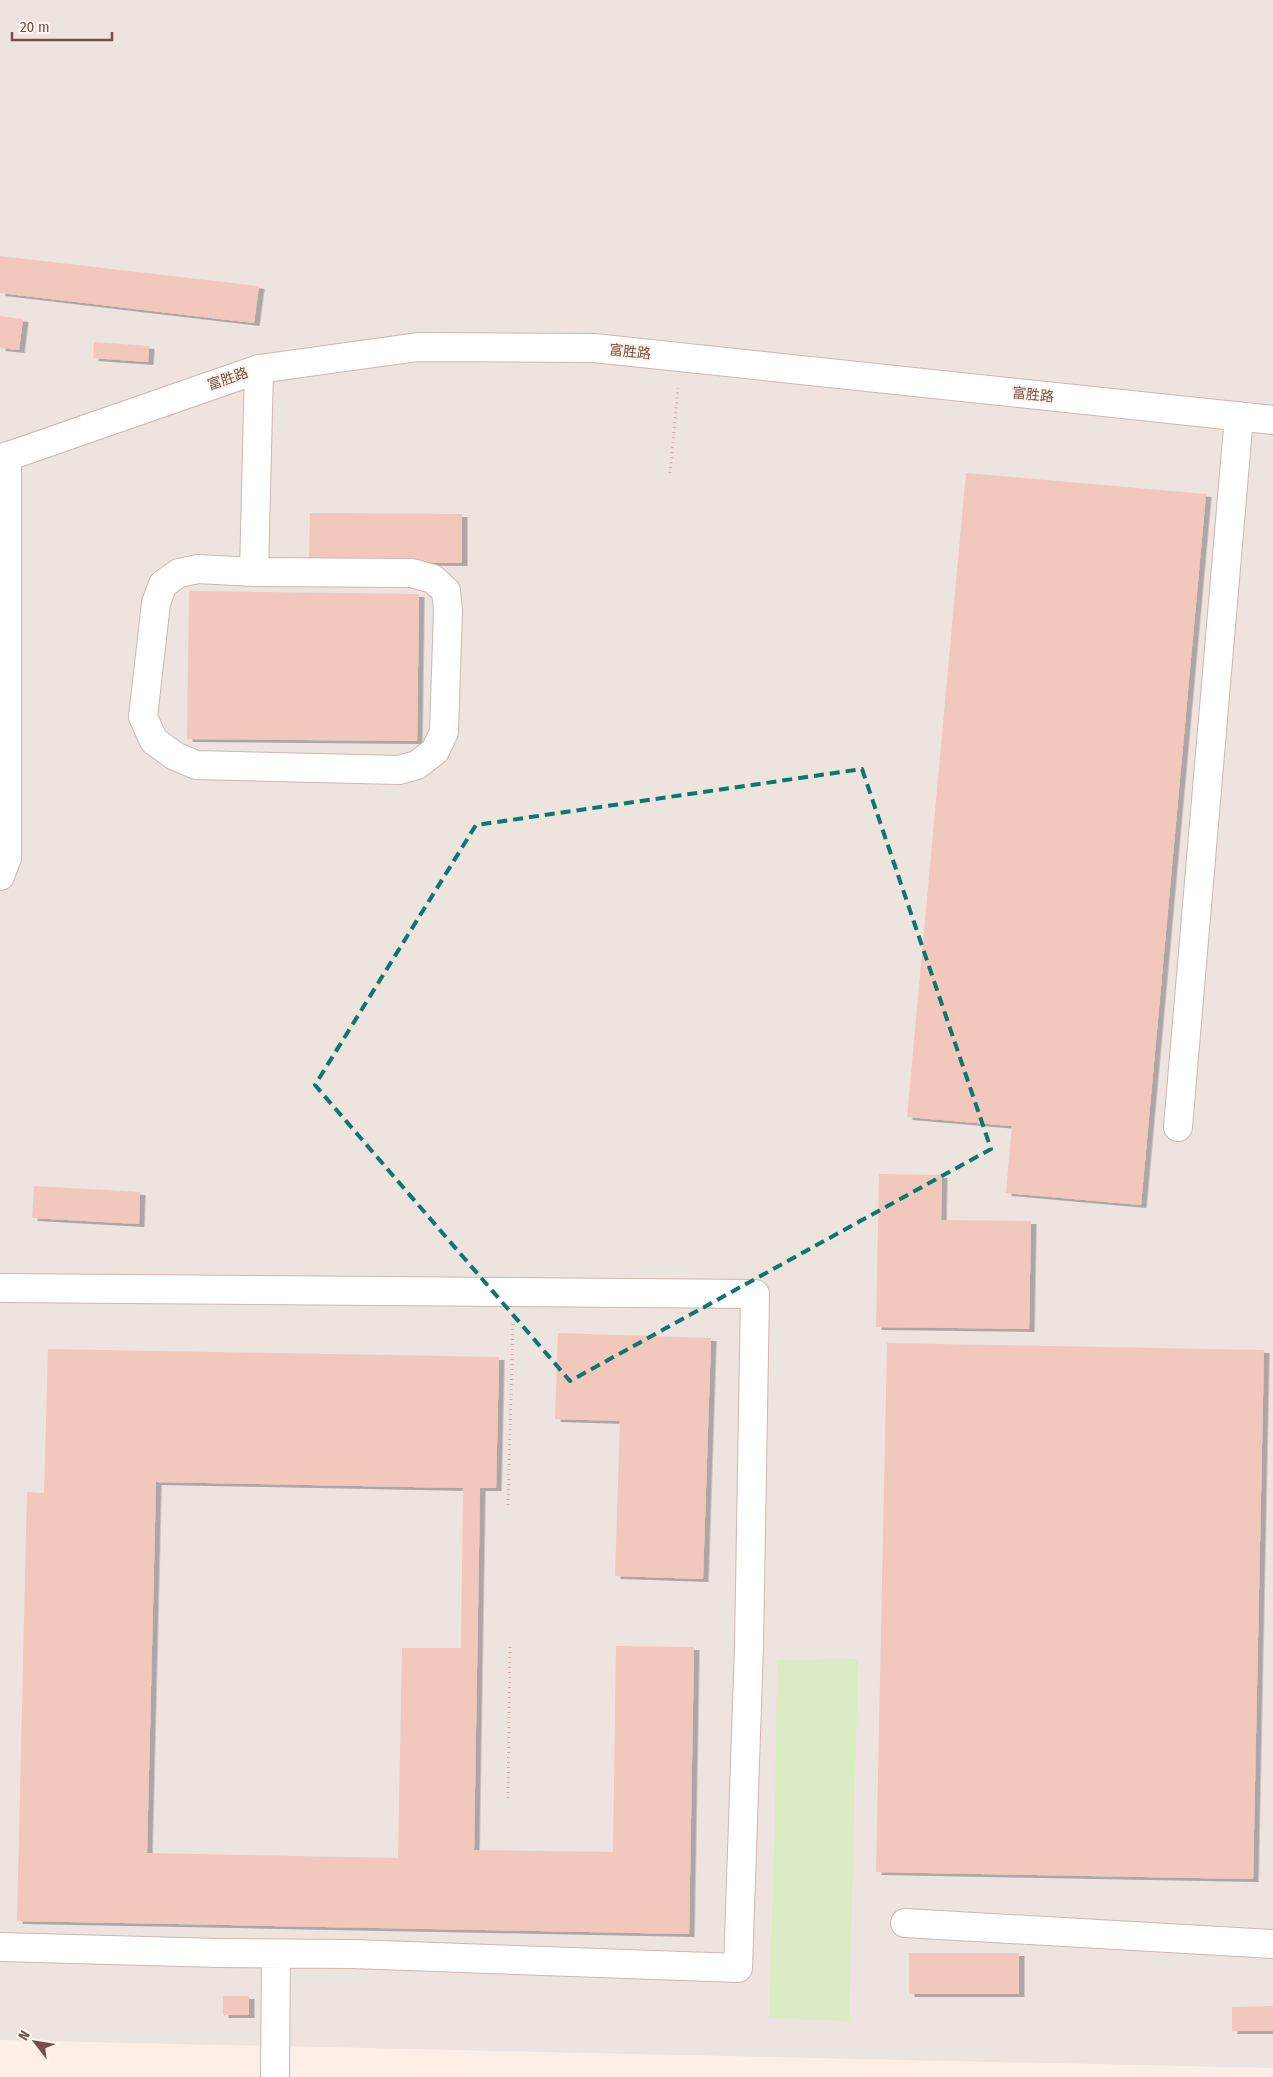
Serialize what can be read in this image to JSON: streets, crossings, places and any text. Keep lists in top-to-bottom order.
{
  "streets": {
    "street": ["富胜路"]
  },
  "scale_bar": "20 m",
  "north": "top left"
}
